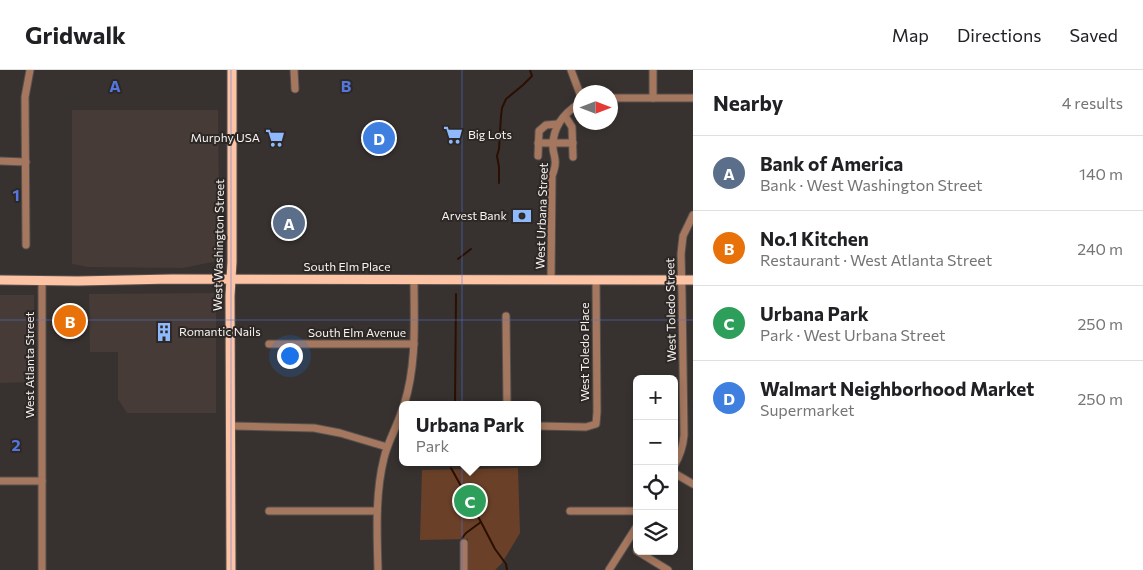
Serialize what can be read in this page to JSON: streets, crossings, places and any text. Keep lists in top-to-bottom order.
{
  "streets": {
    "main road": ["West Washington Street", "South Elm Place"],
    "street": [
      "West Urbana Street",
      "West Toledo Street",
      "South Elm Avenue",
      "West Toledo Place",
      "West Atlanta Street"
    ]
  },
  "crossings": [
    ["West Urbana Street", "South Elm Place"],
    ["West Washington Street", "South Elm Place"],
    ["South Elm Place", "West Toledo Street"],
    ["South Elm Place", "West Toledo Place"],
    ["South Elm Place", "West Atlanta Street"]
  ],
  "places": {
    "supermarket": ["Big Lots", "Murphy USA"],
    "bank": ["Arvest Bank"],
    "building": ["Romantic Nails"]
  },
  "north": "right",
  "page": {
    "header": "Gridwalk",
    "nav": ["Map", "Directions", "Saved"],
    "heading": ["Nearby", "4 results"],
    "pins": [
      "D",
      "A",
      "B",
      "C"
    ],
    "list": [
      {
        "mark": "A",
        "name": "Bank of America",
        "note": "Bank · West Washington Street",
        "value": "140 m"
      },
      {
        "mark": "B",
        "name": "No.1 Kitchen",
        "note": "Restaurant · West Atlanta Street",
        "value": "240 m"
      },
      {
        "mark": "C",
        "name": "Urbana Park",
        "note": "Park · West Urbana Street",
        "value": "250 m"
      },
      {
        "mark": "D",
        "name": "Walmart Neighborhood Market",
        "note": "Supermarket",
        "value": "250 m"
      }
    ],
    "map_buttons": ["+", "−"],
    "popup": ["Urbana Park", "Park"]
  },
  "grid": {
    "columns": ["A", "B"],
    "rows": ["1", "2"]
  }
}
